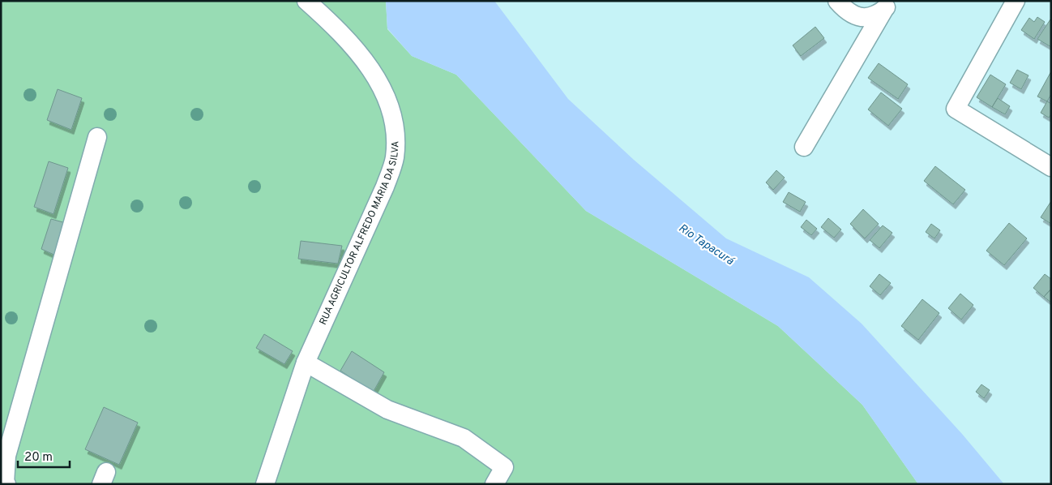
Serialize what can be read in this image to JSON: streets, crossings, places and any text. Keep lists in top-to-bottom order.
{
  "streets": {
    "street": ["RUA AGRICULTOR ALFREDO MARIA DA SILVA"]
  },
  "water": ["Rio Tapacurá"],
  "scale_bar": "20 m"
}
